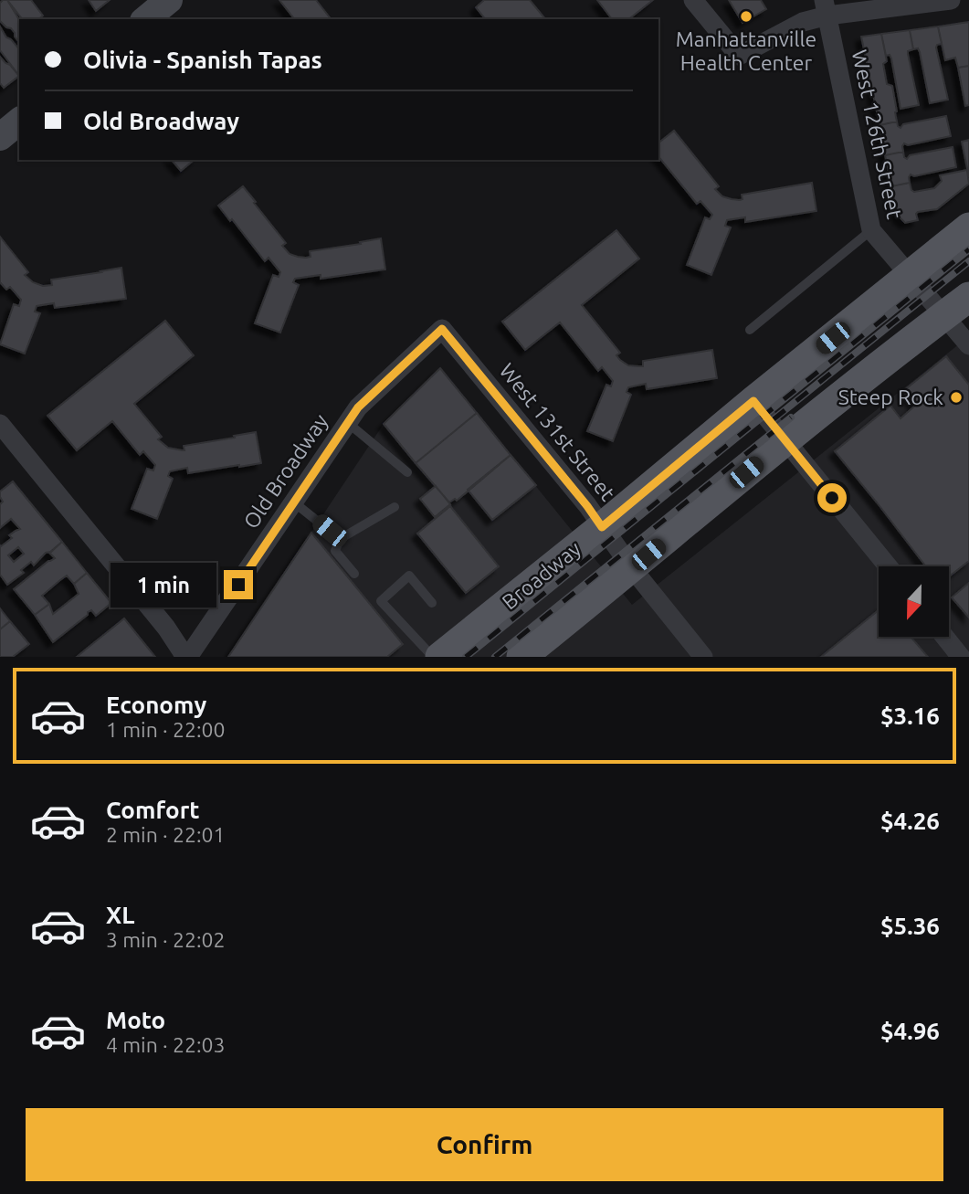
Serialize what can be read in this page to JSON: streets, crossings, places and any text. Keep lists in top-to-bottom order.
{
  "streets": {
    "main road": ["Broadway"],
    "street": ["West 126th Street", "West 131st Street", "Old Broadway"]
  },
  "crossings": [
    ["West 126th Street", "Broadway"],
    ["West 131st Street", "Old Broadway"],
    ["West 131st Street", "Broadway"]
  ],
  "places": ["Manhattanville Health Center", "Steep Rock"],
  "north": "bottom",
  "page": {
    "banner": ["Olivia - Spanish Tapas", "Old Broadway"],
    "bubble": "1 min",
    "list": [
      {
        "name": "Economy",
        "note": "1 min · 22:00",
        "value": "$3.16"
      },
      {
        "name": "Comfort",
        "note": "2 min · 22:01",
        "value": "$4.26"
      },
      {
        "name": "XL",
        "note": "3 min · 22:02",
        "value": "$5.36"
      },
      {
        "name": "Moto",
        "note": "4 min · 22:03",
        "value": "$4.96"
      }
    ],
    "buttons": "Confirm"
  }
}
